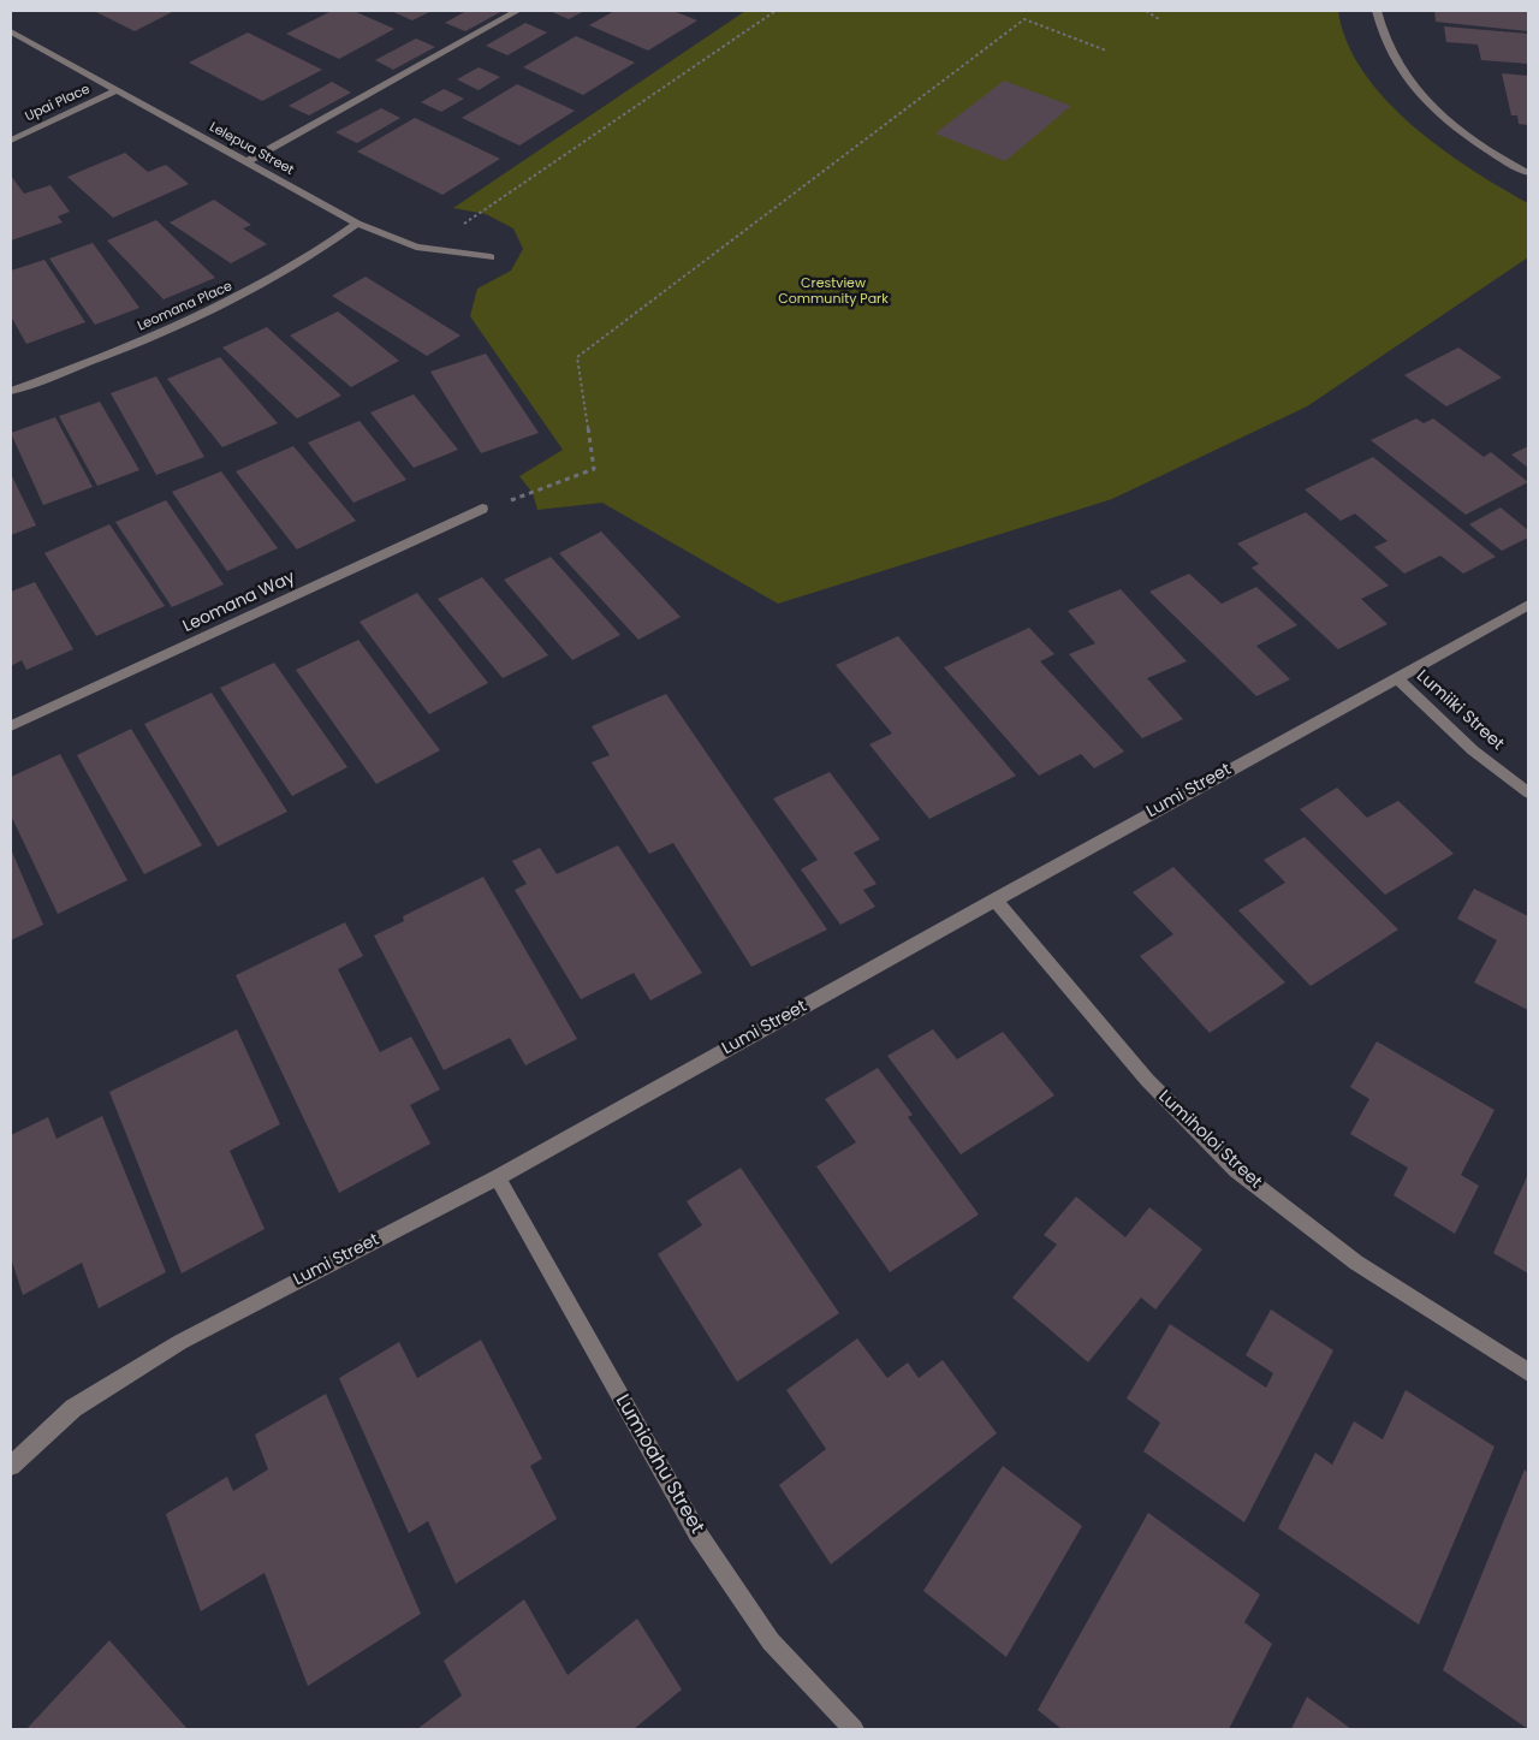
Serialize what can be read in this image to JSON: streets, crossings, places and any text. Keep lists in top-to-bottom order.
{
  "streets": {
    "street": [
      "Upai Place",
      "Lelepua Street",
      "Leomana Place",
      "Leomana Way",
      "Lumiiki Street",
      "Lumi Street",
      "Lumiholoi Street",
      "Lumioahu Street"
    ]
  },
  "crossings": [
    ["Upai Place", "Lelepua Street"],
    ["Lelepua Street", "Leomana Place"],
    ["Lumiiki Street", "Lumi Street"],
    ["Lumi Street", "Lumiholoi Street"],
    ["Lumi Street", "Lumioahu Street"]
  ],
  "parks": ["Crestview Community Park"]
}
